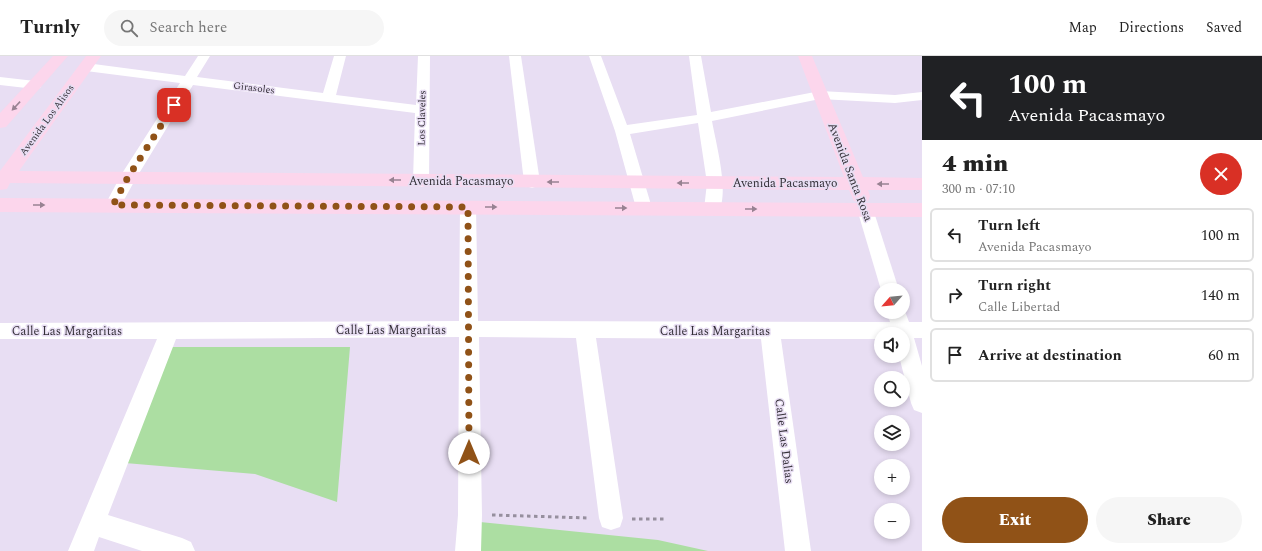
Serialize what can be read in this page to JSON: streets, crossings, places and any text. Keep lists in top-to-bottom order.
{
  "streets": {
    "main road": ["Avenida Los Alisos", "Avenida Santa Rosa", "Avenida Pacasmayo"],
    "street": [
      "Girasoles",
      "Los Claveles",
      "Calle Las Margaritas",
      "Calle Las Dalias"
    ]
  },
  "crossings": [
    ["Girasoles", "Los Claveles"],
    ["Girasoles", "Avenida Los Alisos"],
    ["Los Claveles", "Avenida Pacasmayo"],
    ["Avenida Los Alisos", "Avenida Pacasmayo"],
    ["Avenida Santa Rosa", "Avenida Pacasmayo"],
    ["Calle Las Margaritas", "Calle Las Dalias"]
  ],
  "north": "bottom left",
  "page": {
    "header": "Turnly",
    "search": "Search here",
    "nav": ["Map", "Directions", "Saved"],
    "turn": ["100 m", "Avenida Pacasmayo"],
    "heading": ["4 min", "300 m · 07:10"],
    "list": [
      {
        "name": "Turn left",
        "note": "Avenida Pacasmayo",
        "value": "100 m"
      },
      {
        "name": "Turn right",
        "note": "Calle Libertad",
        "value": "140 m"
      },
      {
        "name": "Arrive at destination",
        "value": "60 m"
      }
    ],
    "map_buttons": ["+", "−"],
    "buttons": ["Exit", "Share"]
  }
}
